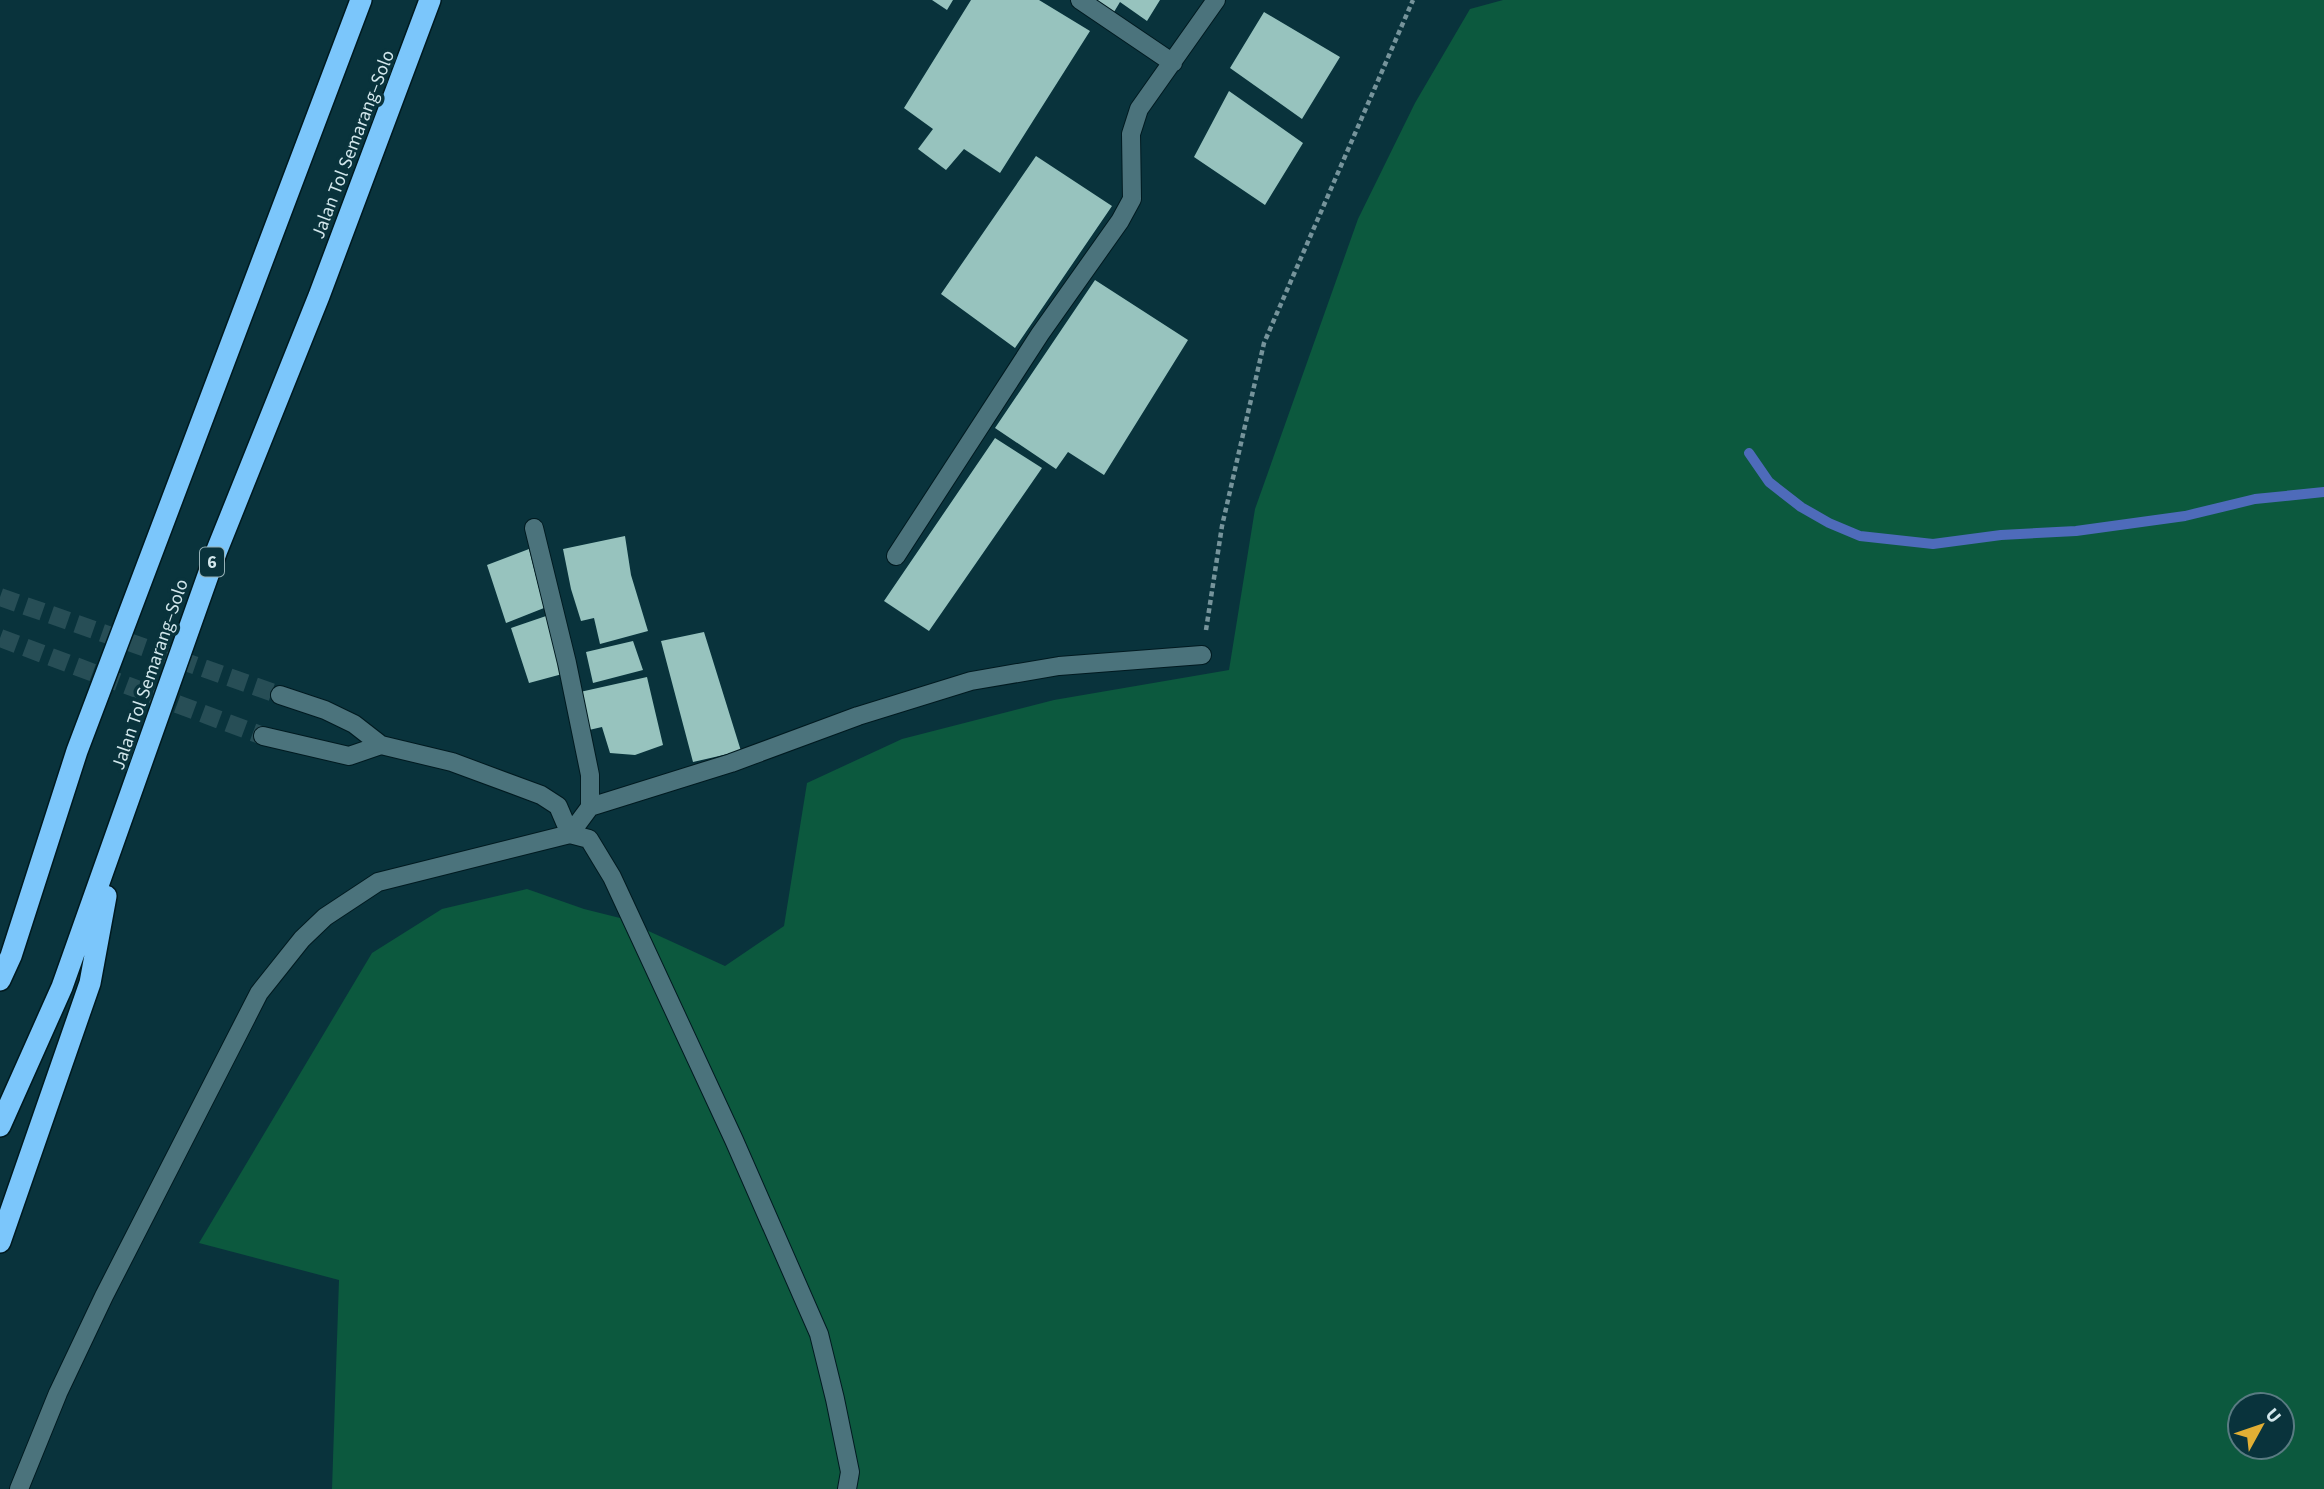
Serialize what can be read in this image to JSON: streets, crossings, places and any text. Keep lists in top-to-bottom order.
{
  "streets": {
    "highway": ["Jalan Tol Semarang–Solo", "6"]
  },
  "north": "top right"
}
